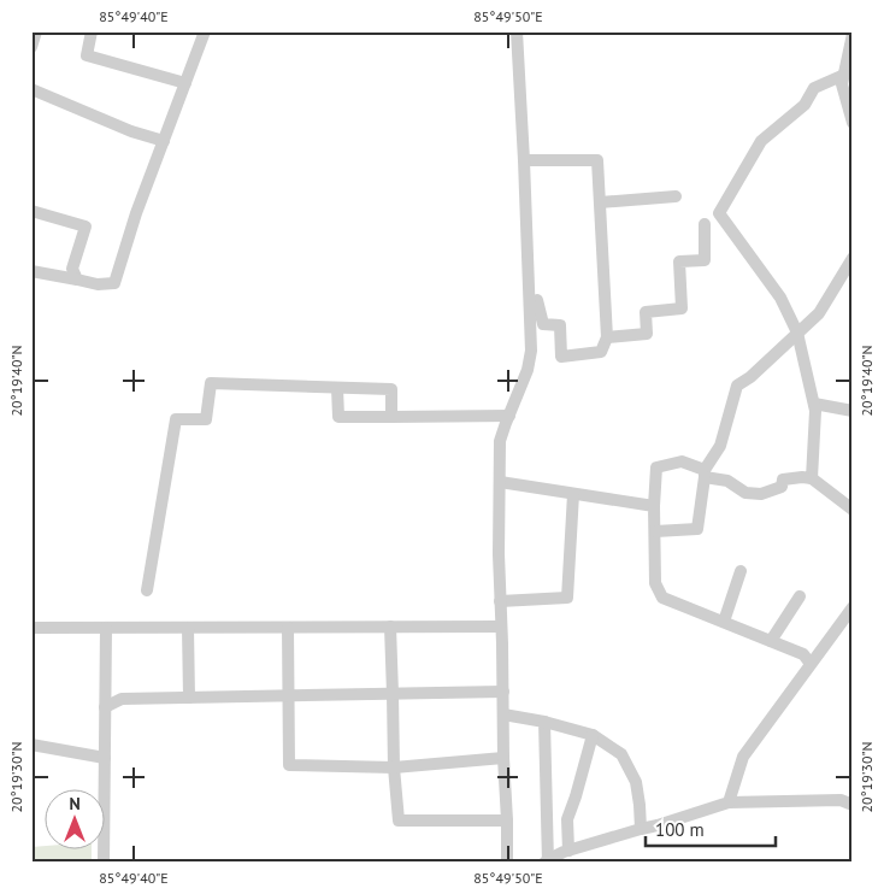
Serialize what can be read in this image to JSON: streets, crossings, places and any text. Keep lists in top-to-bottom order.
{
  "scale_bar": "100 m",
  "north": "top",
  "coordinates": [
    "85°49'40\"E",
    "85°49'50\"E",
    "20°19'40\"N",
    "20°19'30\"N"
  ]
}
